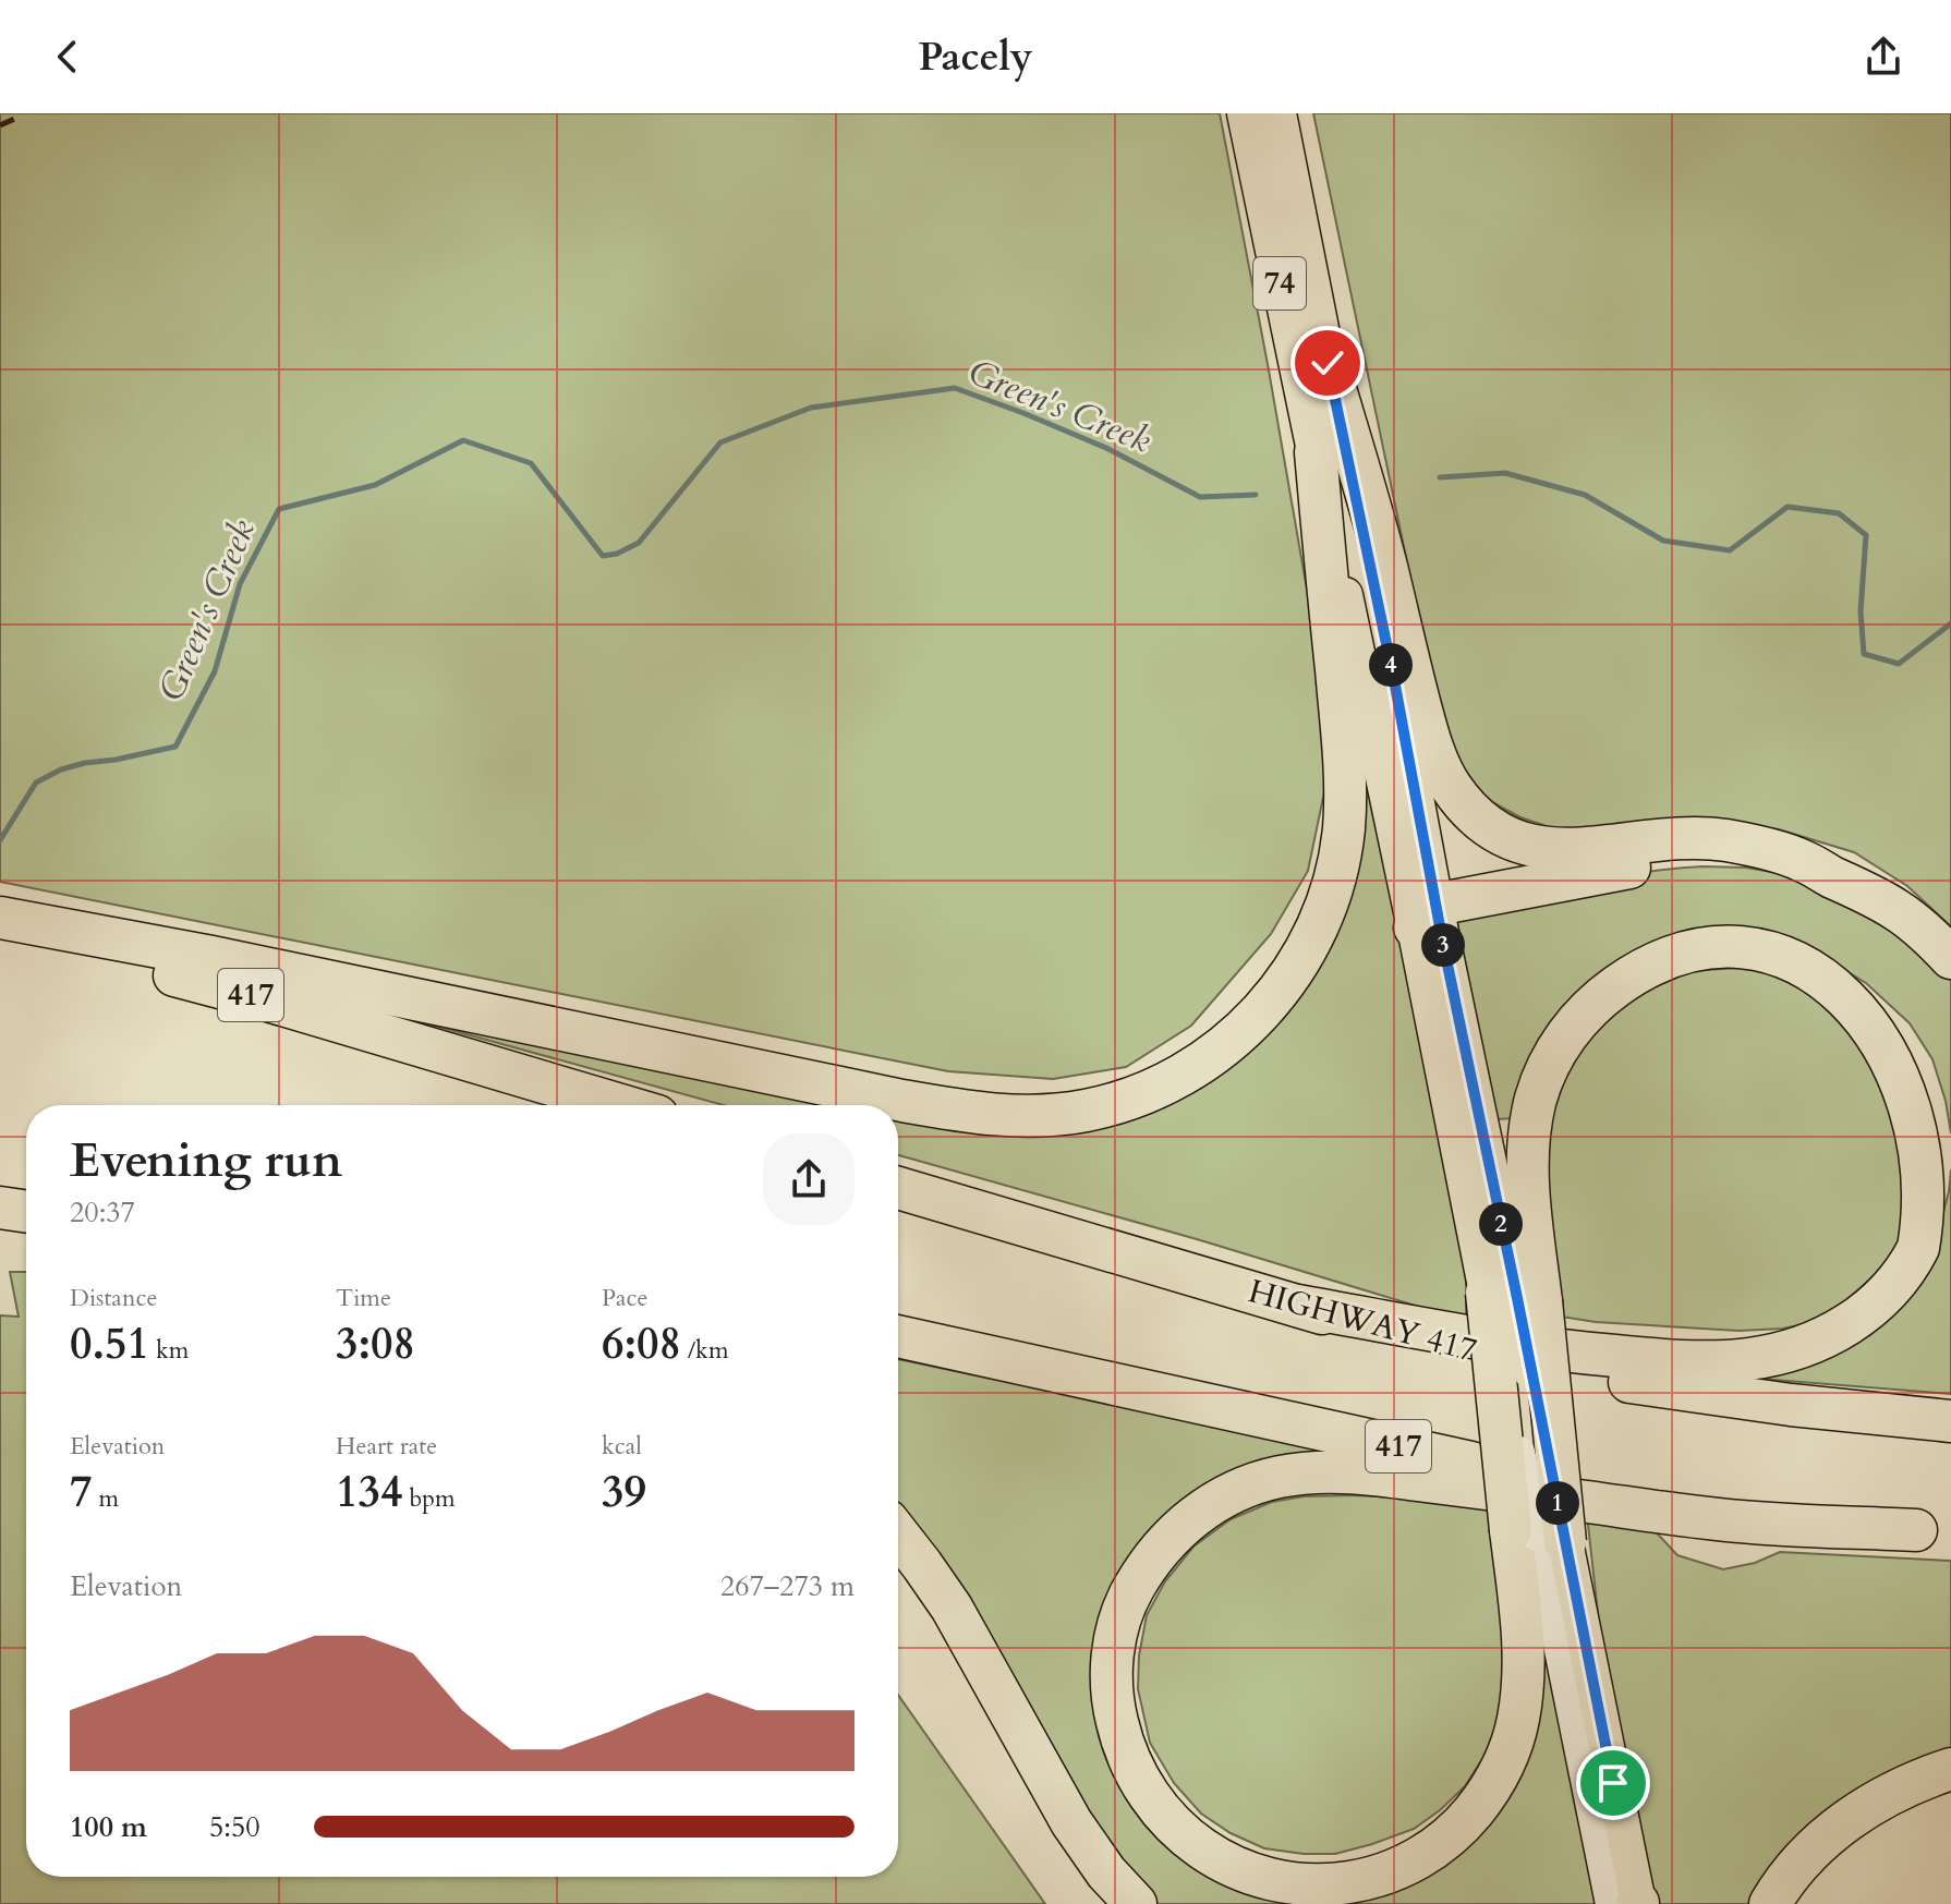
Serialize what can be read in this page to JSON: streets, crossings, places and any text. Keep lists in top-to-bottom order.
{
  "streets": {
    "highway": ["417", "HIGHWAY 417"],
    "main road": ["74"]
  },
  "water": ["Green's Creek"],
  "page": {
    "header": "Pacely",
    "pins": [
      "4",
      "3",
      "2",
      "1"
    ],
    "heading": ["Evening run", "20:37"],
    "stats": [
      ["Distance", "0.51 km"],
      ["Time", "3:08"],
      ["Pace", "6:08 /km"],
      ["Elevation", "7 m"],
      ["Heart rate", "134 bpm"],
      ["kcal", "39"]
    ],
    "chart": ["Elevation", "267–273 m"],
    "list": [
      {
        "name": "100 m",
        "note": "5:50"
      }
    ]
  }
}
